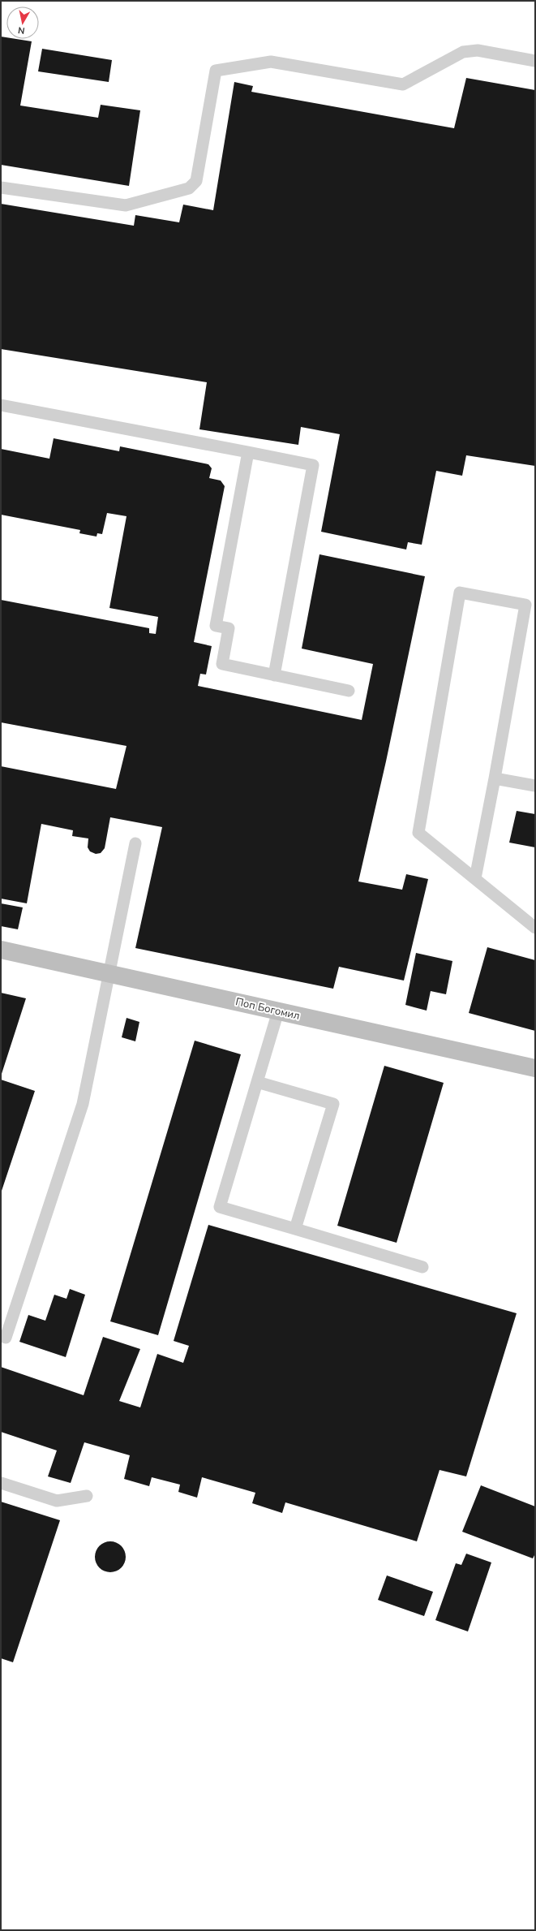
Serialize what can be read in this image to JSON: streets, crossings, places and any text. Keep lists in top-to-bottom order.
{
  "streets": {
    "street": ["Поп Богомил"]
  },
  "north": "bottom"
}
